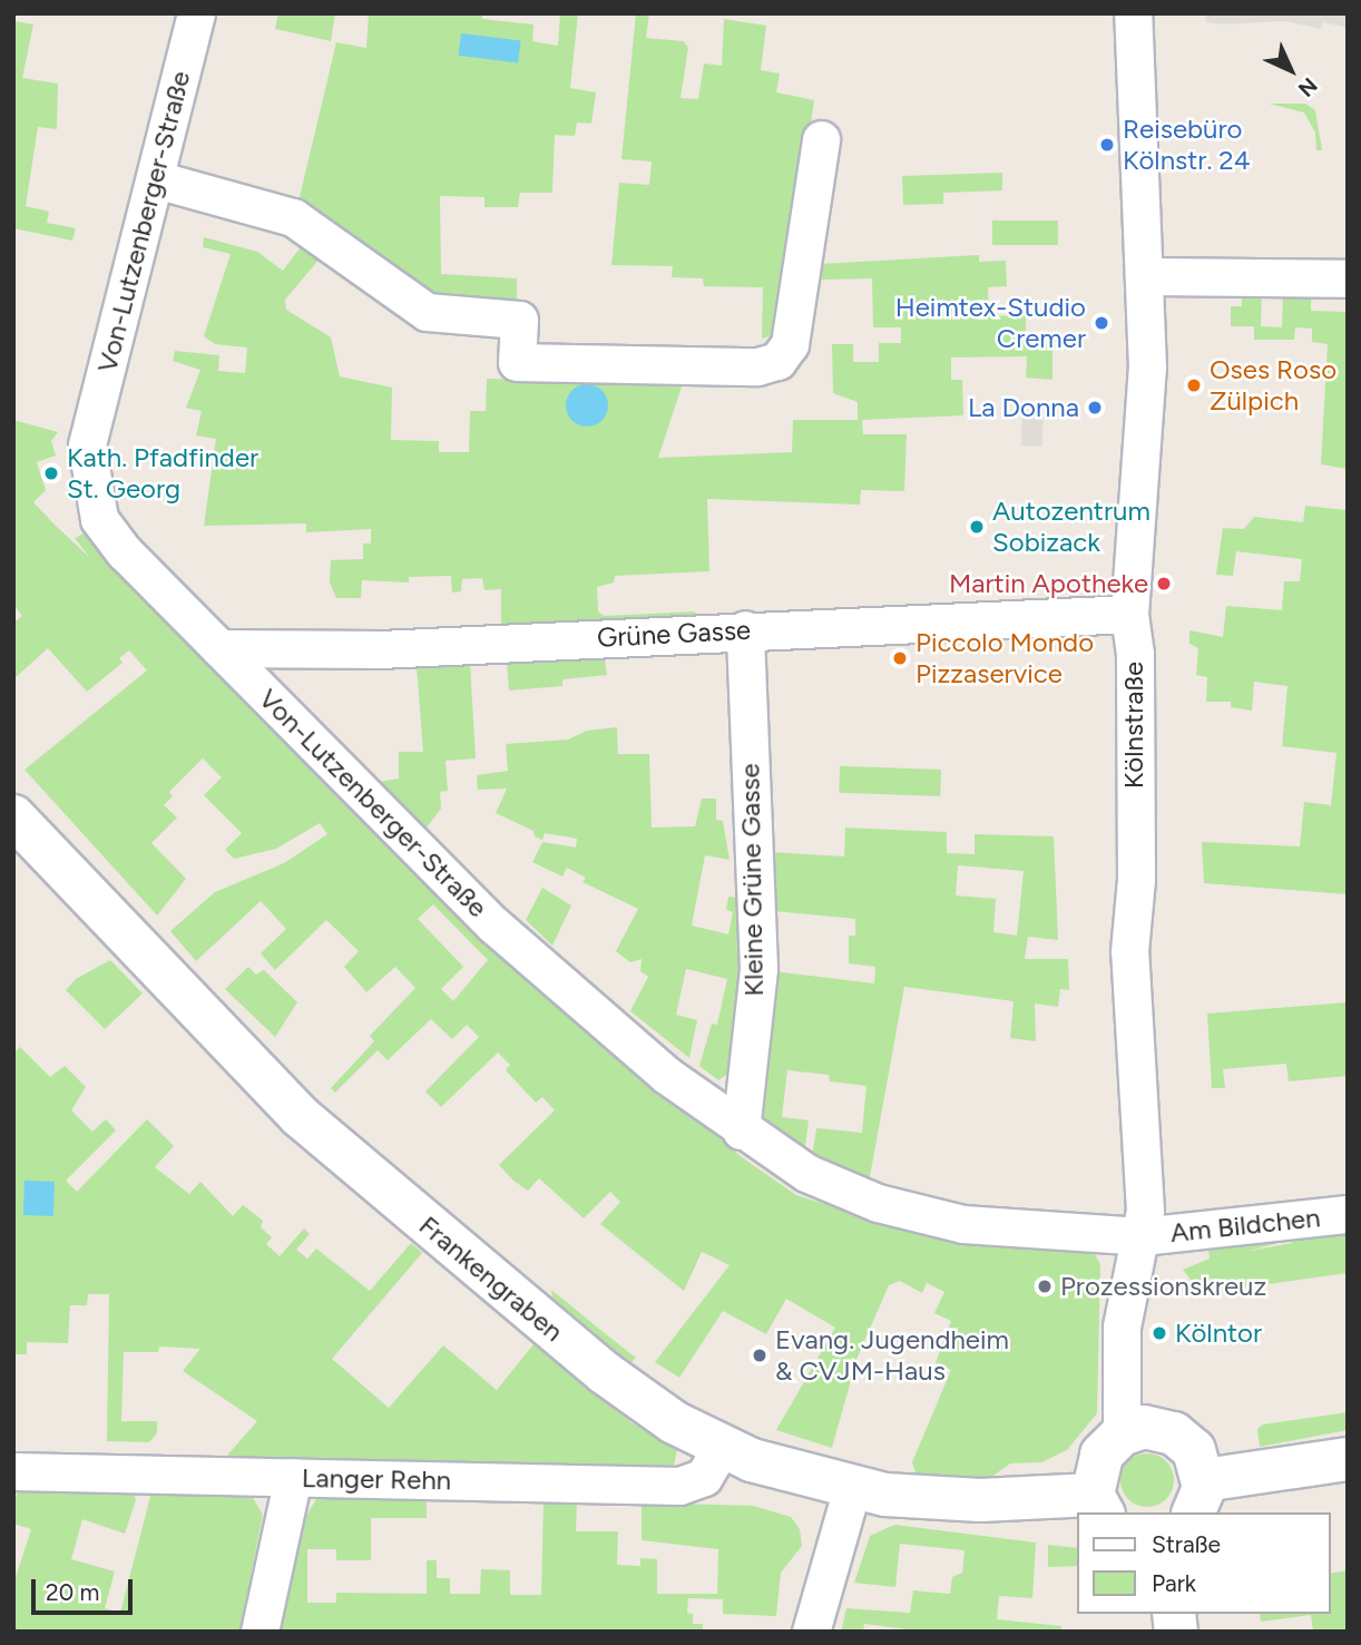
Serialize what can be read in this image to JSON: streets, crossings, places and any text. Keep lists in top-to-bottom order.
{
  "streets": {
    "street": [
      "Von-Lutzenberger-Straße",
      "Grüne Gasse",
      "Kölnstraße",
      "Kleine Grüne Gasse",
      "Am Bildchen",
      "Frankengraben",
      "Langer Rehn"
    ]
  },
  "crossings": [
    ["Von-Lutzenberger-Straße", "Grüne Gasse"],
    ["Von-Lutzenberger-Straße", "Kölnstraße"],
    ["Von-Lutzenberger-Straße", "Kleine Grüne Gasse"],
    ["Von-Lutzenberger-Straße", "Am Bildchen"],
    ["Grüne Gasse", "Kölnstraße"],
    ["Grüne Gasse", "Kleine Grüne Gasse"],
    ["Kölnstraße", "Am Bildchen"],
    ["Frankengraben", "Langer Rehn"]
  ],
  "places": [
    "Reisebüro Kölnstr. 24",
    "Heimtex-Studio Cremer",
    "Oses Roso Zülpich",
    "La Donna",
    "Kath. Pfadfinder St. Georg",
    "Autozentrum Sobizack",
    "Martin Apotheke",
    "Piccolo Mondo Pizzaservice",
    "Prozessionskreuz",
    "Kölntor",
    "Evang. Jugendheim & CVJM-Haus"
  ],
  "legend": ["Straße", "Park"],
  "scale_bar": "20 m",
  "north": "bottom right"
}
